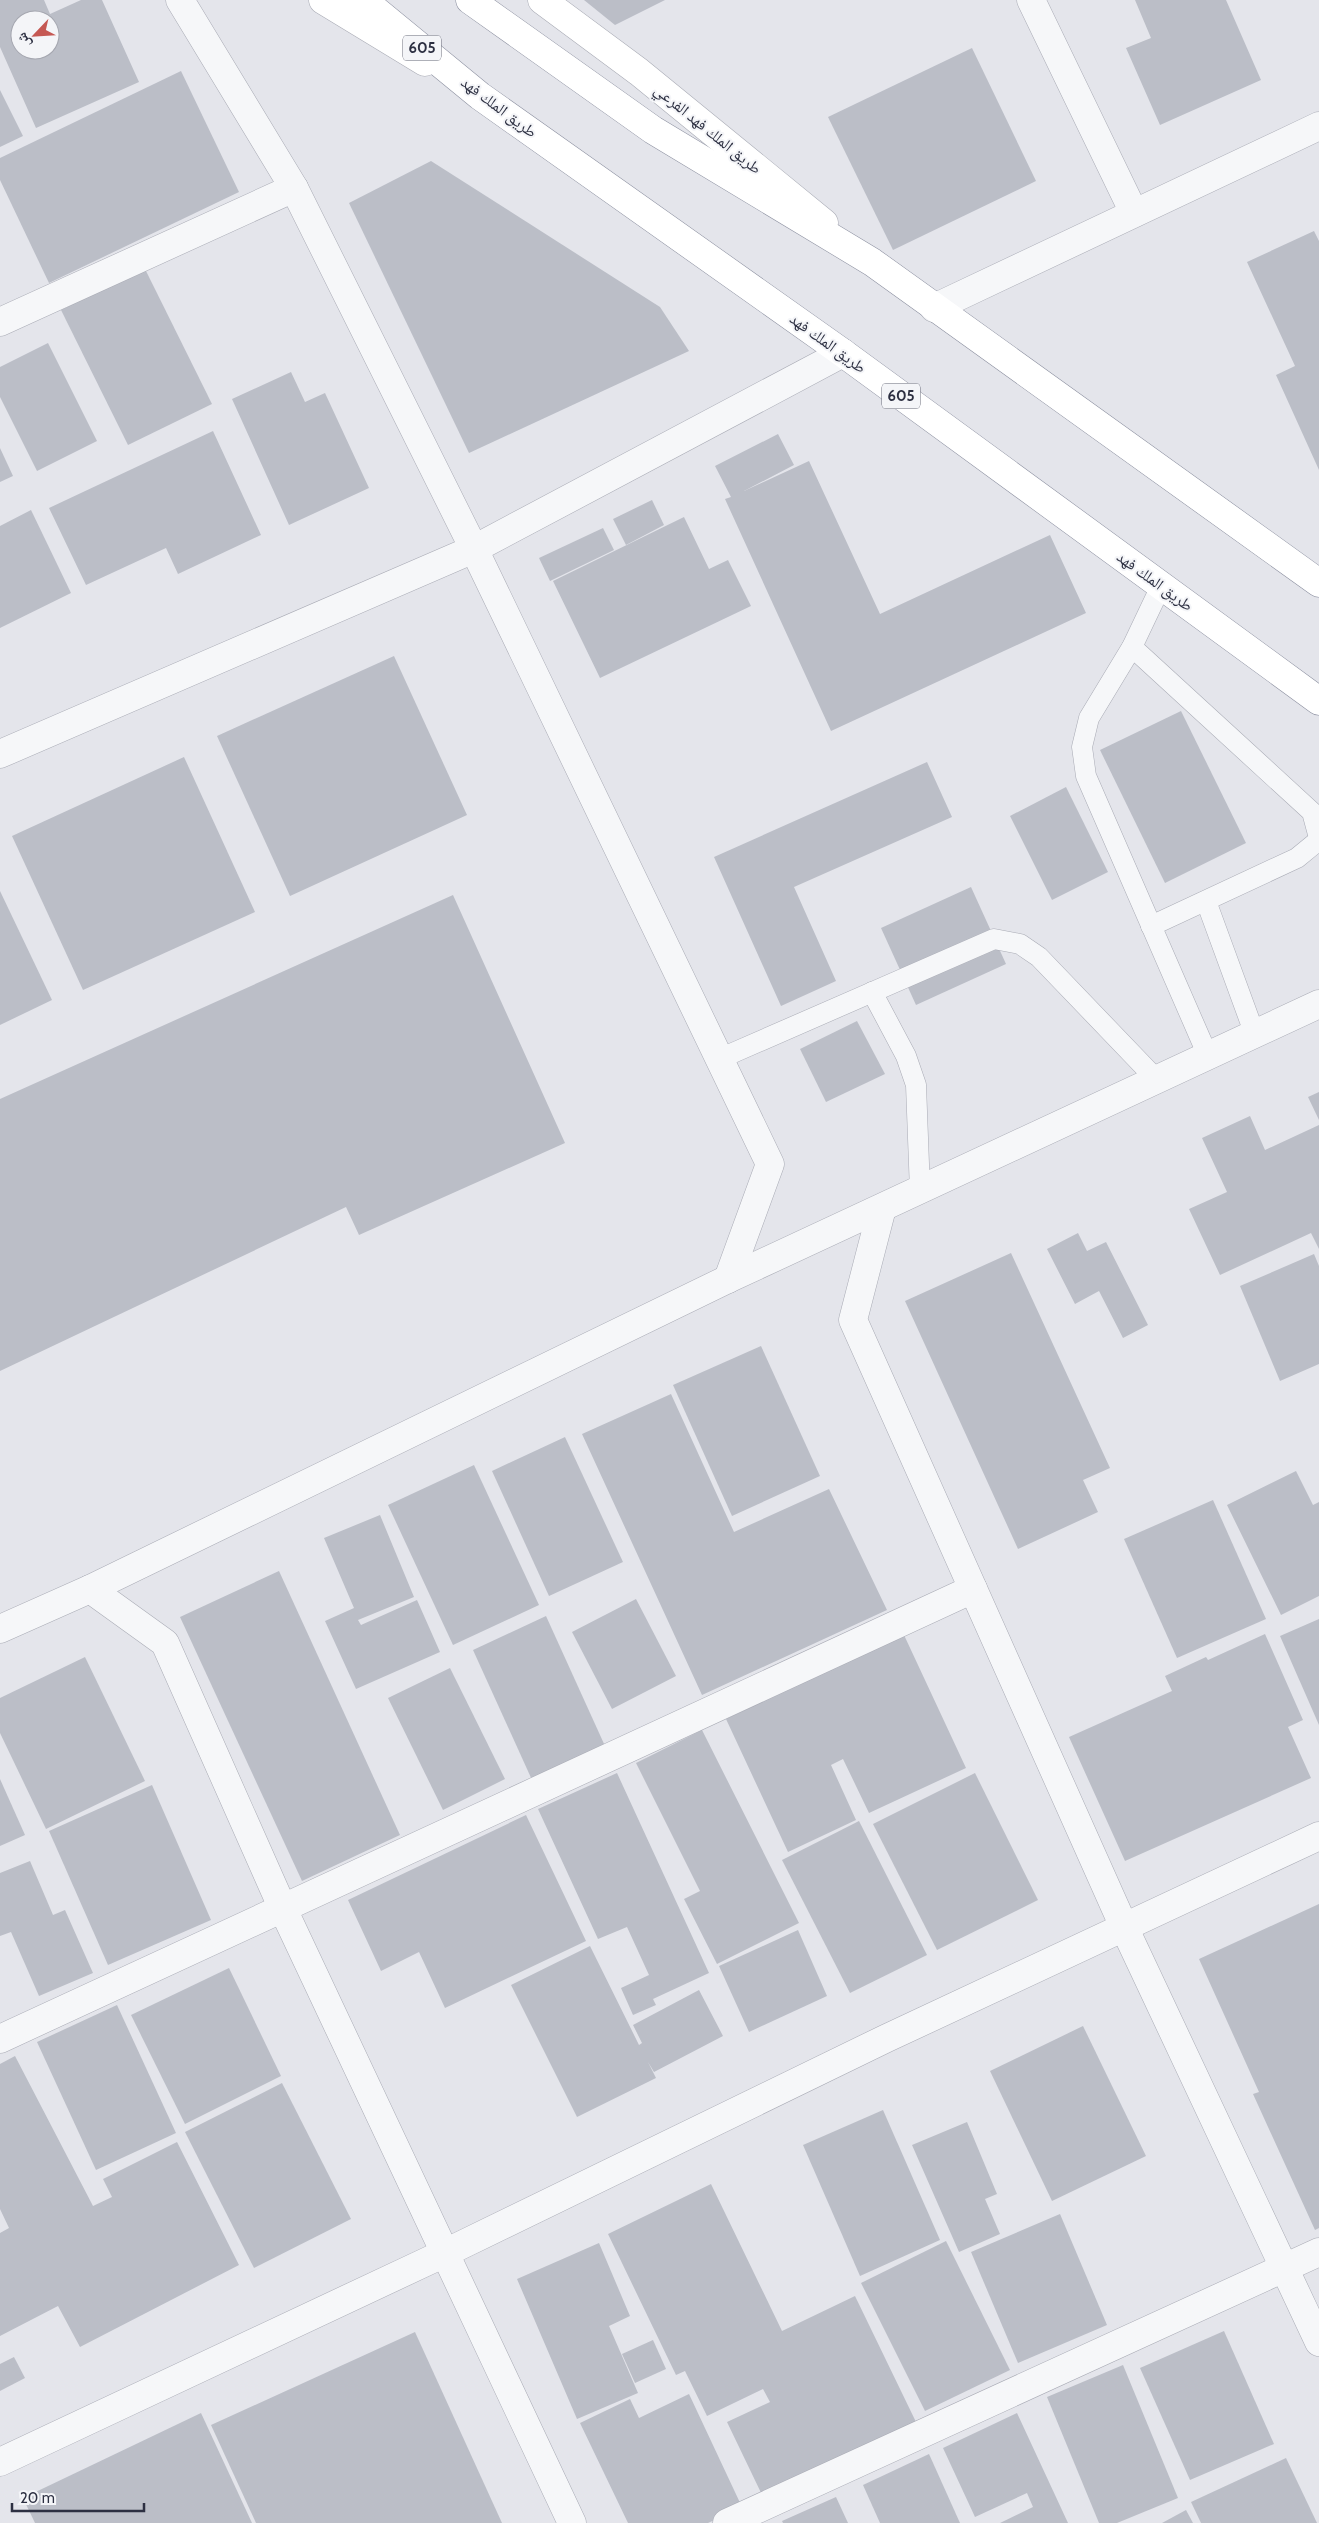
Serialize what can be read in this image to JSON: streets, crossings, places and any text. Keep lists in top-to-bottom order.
{
  "streets": {
    "main road": ["605", "طريق الملك فهد", "طريق الملك فهد الفرعي"]
  },
  "scale_bar": "20 m",
  "north": "bottom left"
}
